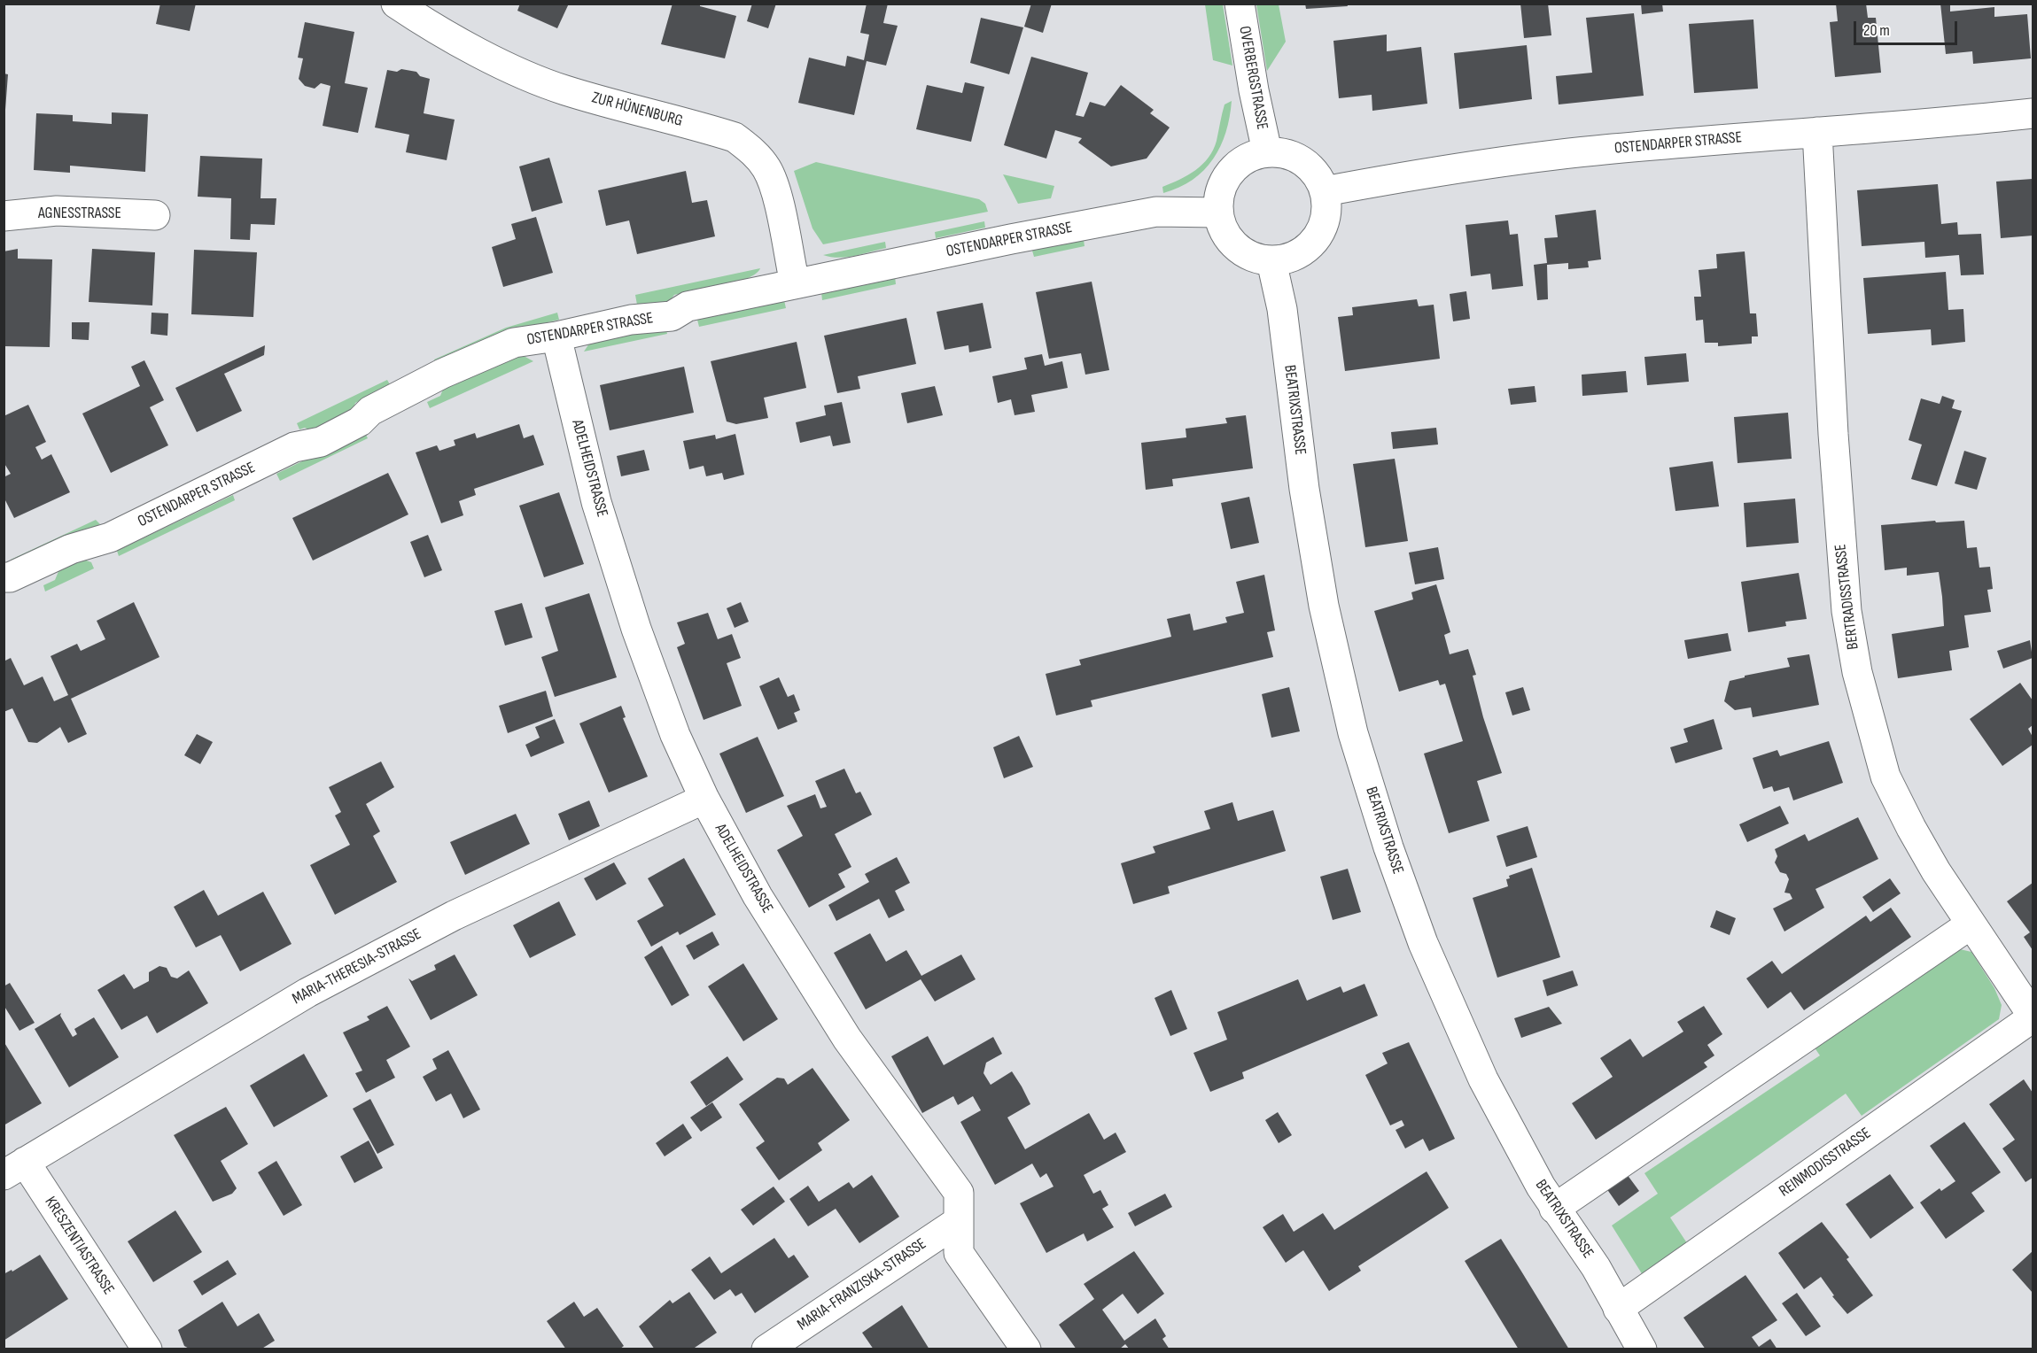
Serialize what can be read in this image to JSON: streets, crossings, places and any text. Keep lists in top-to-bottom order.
{
  "streets": {
    "street": [
      "OVERBERGSTRASSE",
      "ZUR HÜNENBURG",
      "OSTENDARPER STRASSE",
      "AGNESSTRASSE",
      "BEATRIXSTRASSE",
      "ADELHEIDSTRASSE",
      "BERTRADISSTRASSE",
      "MARIA-THERESIA-STRASSE",
      "REINMODISSTRASSE",
      "KRESZENTIASTRASSE",
      "MARIA-FRANZISKA-STRASSE"
    ]
  },
  "crossings": [
    ["OVERBERGSTRASSE", "OSTENDARPER STRASSE"],
    ["OVERBERGSTRASSE", "BEATRIXSTRASSE"],
    ["ZUR HÜNENBURG", "OSTENDARPER STRASSE"],
    ["OSTENDARPER STRASSE", "BEATRIXSTRASSE"],
    ["OSTENDARPER STRASSE", "ADELHEIDSTRASSE"],
    ["OSTENDARPER STRASSE", "BERTRADISSTRASSE"],
    ["BEATRIXSTRASSE", "REINMODISSTRASSE"],
    ["ADELHEIDSTRASSE", "MARIA-THERESIA-STRASSE"],
    ["ADELHEIDSTRASSE", "MARIA-FRANZISKA-STRASSE"],
    ["BERTRADISSTRASSE", "REINMODISSTRASSE"],
    ["MARIA-THERESIA-STRASSE", "KRESZENTIASTRASSE"]
  ],
  "scale_bar": "20 m"
}
